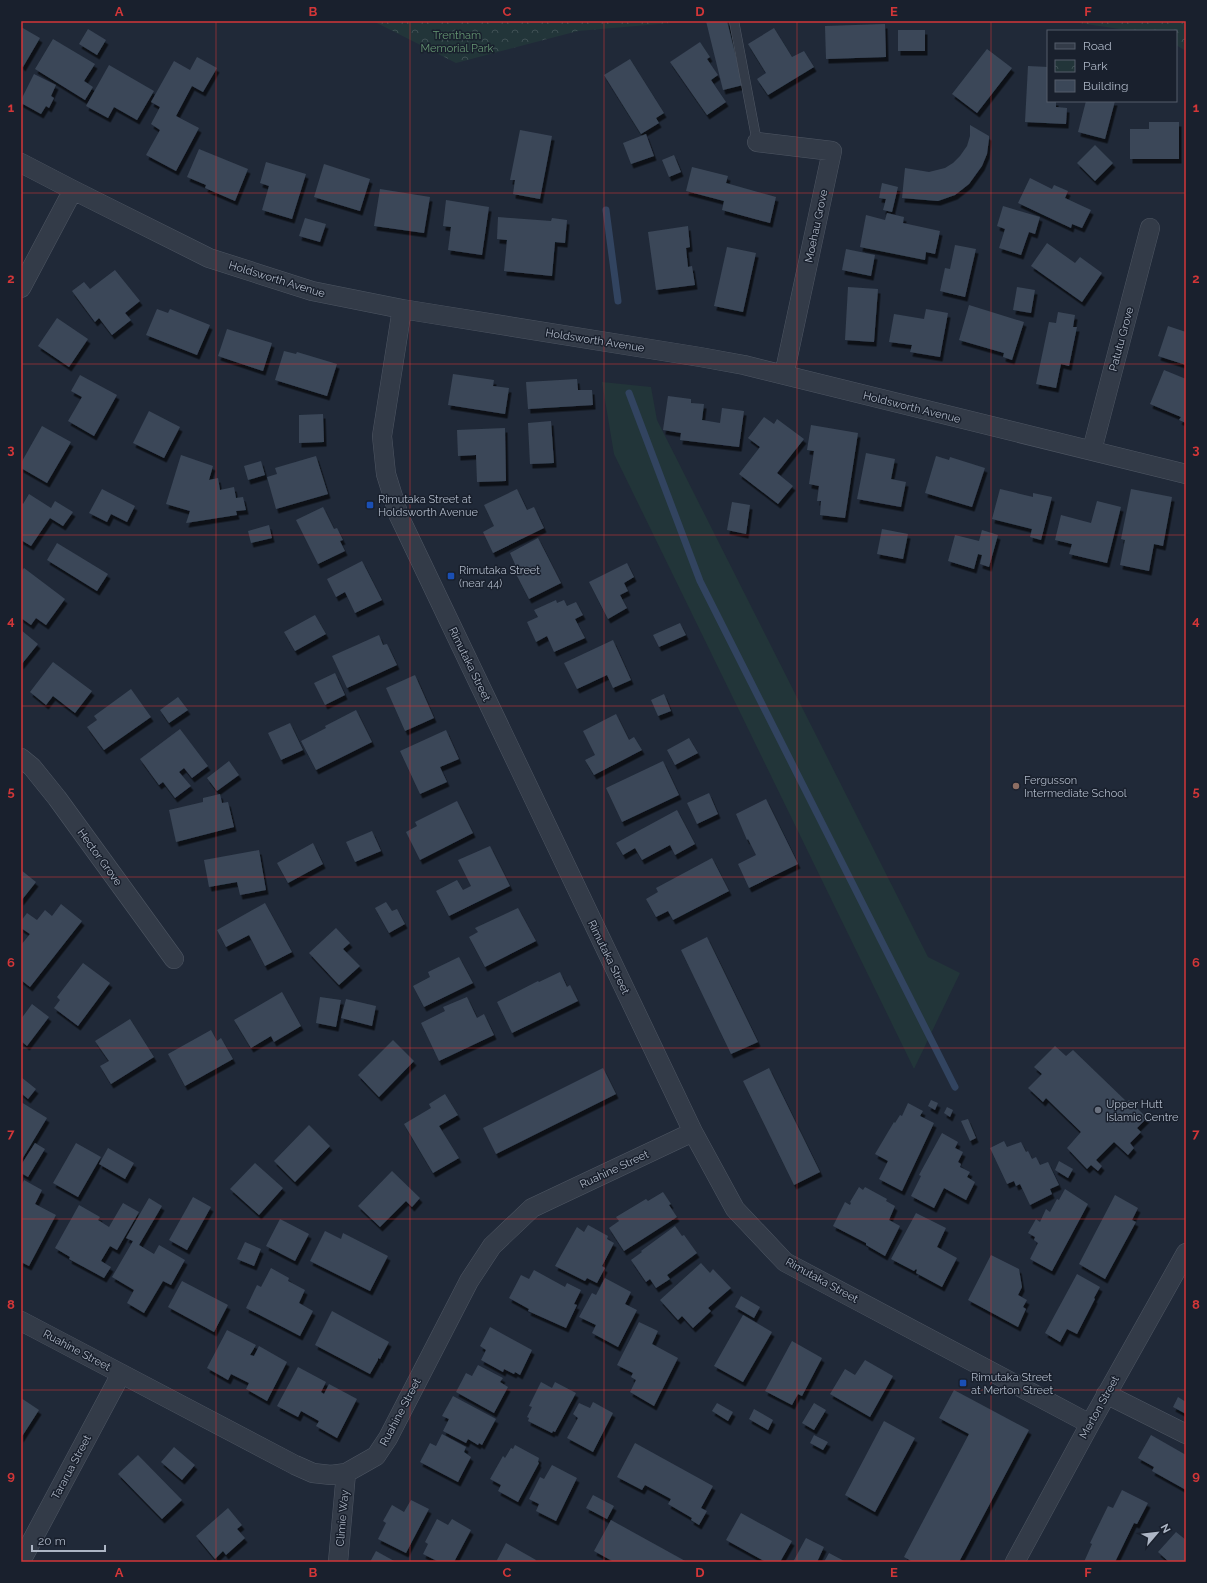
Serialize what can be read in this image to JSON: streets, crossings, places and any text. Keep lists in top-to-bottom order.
{
  "streets": {
    "street": [
      "Moehau Grove",
      "Holdsworth Avenue",
      "Patutu Grove",
      "Rimutaka Street",
      "Hector Grove",
      "Ruahine Street",
      "Merton Street",
      "Tararua Street",
      "Climie Way"
    ]
  },
  "crossings": [
    ["Moehau Grove", "Holdsworth Avenue"],
    ["Holdsworth Avenue", "Patutu Grove"],
    ["Holdsworth Avenue", "Rimutaka Street"],
    ["Rimutaka Street", "Ruahine Street"],
    ["Rimutaka Street", "Merton Street"],
    ["Ruahine Street", "Tararua Street"],
    ["Ruahine Street", "Climie Way"]
  ],
  "parks": ["Trentham Memorial Park"],
  "places": {
    "transit": ["Rimutaka Street at Holdsworth Avenue", "Rimutaka Street (near 44)", "Rimutaka Street at Merton Street"],
    "other": ["Fergusson Intermediate School", "Upper Hutt Islamic Centre"]
  },
  "legend": ["Road", "Park", "Building"],
  "scale_bar": "20 m",
  "north": "top right",
  "grid": {
    "columns": [
      "A",
      "B",
      "C",
      "D",
      "E",
      "F"
    ],
    "rows": [
      "1",
      "2",
      "3",
      "4",
      "5",
      "6",
      "7",
      "8",
      "9"
    ]
  }
}
